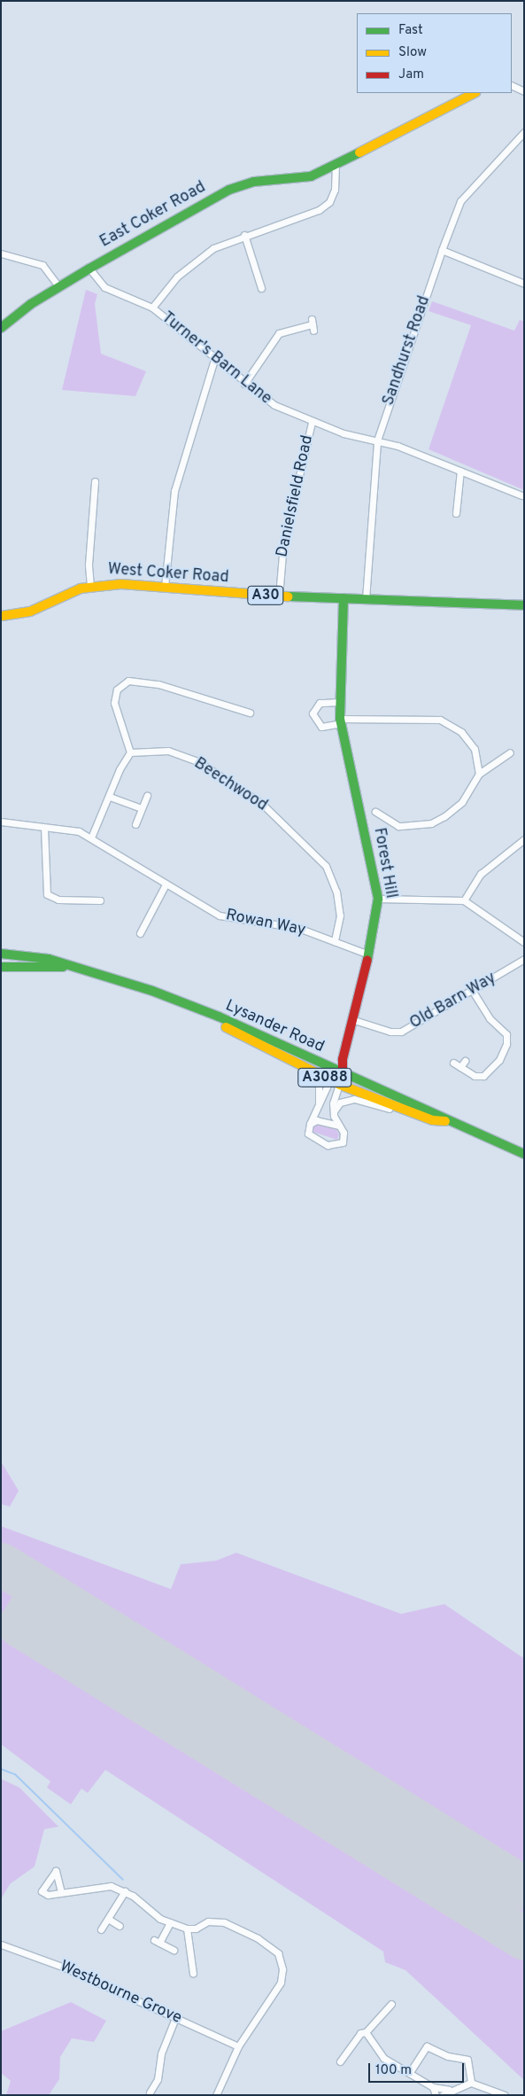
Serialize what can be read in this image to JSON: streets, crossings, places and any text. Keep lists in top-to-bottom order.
{
  "streets": {
    "main road": [
      "East Coker Road",
      "West Coker Road",
      "A30",
      "Forest Hill",
      "Lysander Road",
      "A3088"
    ],
    "street": [
      "Sandhurst Road",
      "Turner's Barn Lane",
      "Danielsfield Road",
      "Beechwood",
      "Rowan Way",
      "Old Barn Way",
      "Westbourne Grove"
    ]
  },
  "crossings": [
    ["East Coker Road", "Turner's Barn Lane"],
    ["Sandhurst Road", "Turner's Barn Lane"],
    ["Sandhurst Road", "West Coker Road"],
    ["Turner's Barn Lane", "Danielsfield Road"],
    ["Danielsfield Road", "West Coker Road"],
    ["West Coker Road", "Forest Hill"],
    ["Beechwood", "Rowan Way"],
    ["Forest Hill", "Rowan Way"],
    ["Forest Hill", "Old Barn Way"],
    ["Forest Hill", "Lysander Road"]
  ],
  "legend": ["Fast", "Slow", "Jam"],
  "scale_bar": "100 m"
}
